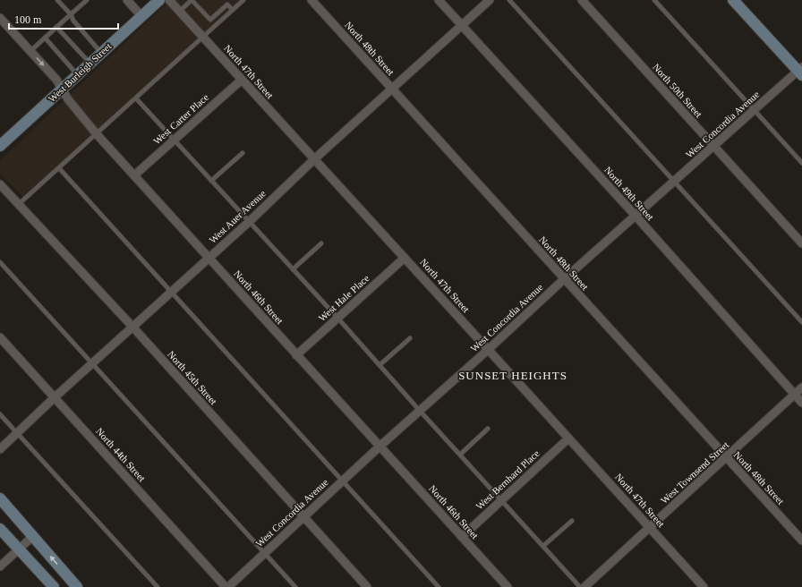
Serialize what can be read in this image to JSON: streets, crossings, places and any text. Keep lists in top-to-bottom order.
{
  "streets": {
    "main road": ["West Burleigh Street"],
    "street": [
      "North 48th Street",
      "North 47th Street",
      "North 50th Street",
      "West Carter Place",
      "West Concordia Avenue",
      "North 49th Street",
      "West Auer Avenue",
      "North 46th Street",
      "West Hale Place",
      "North 45th Street",
      "North 44th Street",
      "West Townsend Street",
      "West Bernhard Place"
    ]
  },
  "crossings": [
    ["North 48th Street", "West Concordia Avenue"],
    ["North 48th Street", "West Auer Avenue"],
    ["North 48th Street", "West Townsend Street"],
    ["North 47th Street", "West Carter Place"],
    ["North 47th Street", "West Concordia Avenue"],
    ["North 47th Street", "West Auer Avenue"],
    ["North 47th Street", "West Hale Place"],
    ["North 47th Street", "West Townsend Street"],
    ["North 47th Street", "West Bernhard Place"],
    ["West Burleigh Street", "North 46th Street"],
    ["North 50th Street", "West Concordia Avenue"],
    ["West Carter Place", "North 46th Street"],
    ["West Concordia Avenue", "North 49th Street"],
    ["West Concordia Avenue", "North 46th Street"],
    ["West Concordia Avenue", "North 45th Street"],
    ["West Concordia Avenue", "North 44th Street"],
    ["North 49th Street", "West Auer Avenue"],
    ["North 49th Street", "West Townsend Street"],
    ["West Auer Avenue", "North 46th Street"],
    ["West Auer Avenue", "North 45th Street"],
    ["West Auer Avenue", "North 44th Street"],
    ["North 46th Street", "West Hale Place"],
    ["North 46th Street", "West Bernhard Place"]
  ],
  "districts": ["SUNSET HEIGHTS"],
  "scale_bar": "100 m"
}
